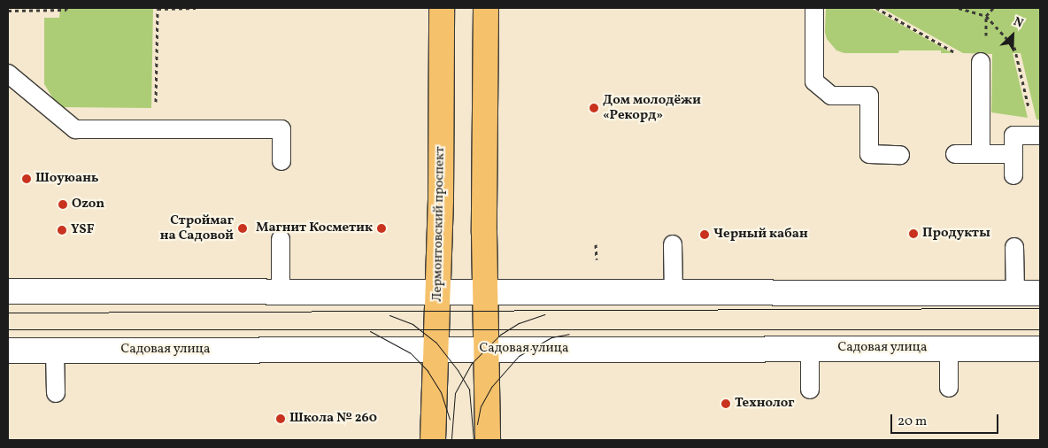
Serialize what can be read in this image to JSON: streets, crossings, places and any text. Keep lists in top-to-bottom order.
{
  "streets": {
    "main road": ["Лермонтовский проспект"],
    "street": ["Садовая улица"]
  },
  "crossings": [
    ["Лермонтовский проспект", "Садовая улица"]
  ],
  "places": [
    "Дом молодёжи «Рекорд»",
    "Шоуюань",
    "Ozon",
    "Строймаг на Садовой",
    "Магнит Косметик",
    "YSF",
    "Продукты",
    "Черный кабан",
    "Технолог",
    "Школа № 260"
  ],
  "scale_bar": "20 m",
  "north": "top right"
}
